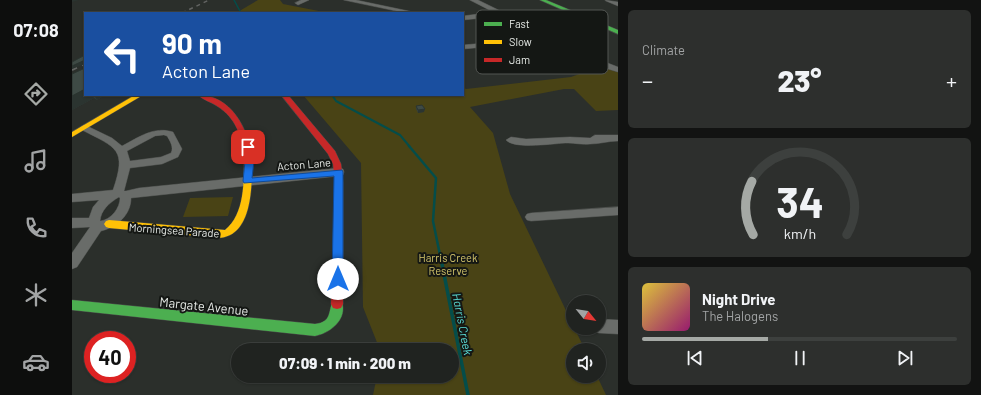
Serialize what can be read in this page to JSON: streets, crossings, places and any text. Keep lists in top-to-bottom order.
{
  "streets": {
    "street": ["Acton Lane", "Morningsea Parade", "Margate Avenue"]
  },
  "crossings": [
    ["Acton Lane", "Morningsea Parade"],
    ["Acton Lane", "Margate Avenue"]
  ],
  "water": ["Harris Creek"],
  "parks": ["Harris Creek Reserve"],
  "legend": ["Fast", "Slow", "Jam"],
  "north": "bottom right",
  "page": {
    "tabs": "07:08",
    "tile": "Climate",
    "turn": ["90 m", "Acton Lane"],
    "heat": ["−", "23°", "+"],
    "song": ["Night Drive", "The Halogens"],
    "limit": "40",
    "trip": "07:09 · 1 min · 200 m",
    "gauge": ["34", "km/h"]
  }
}
